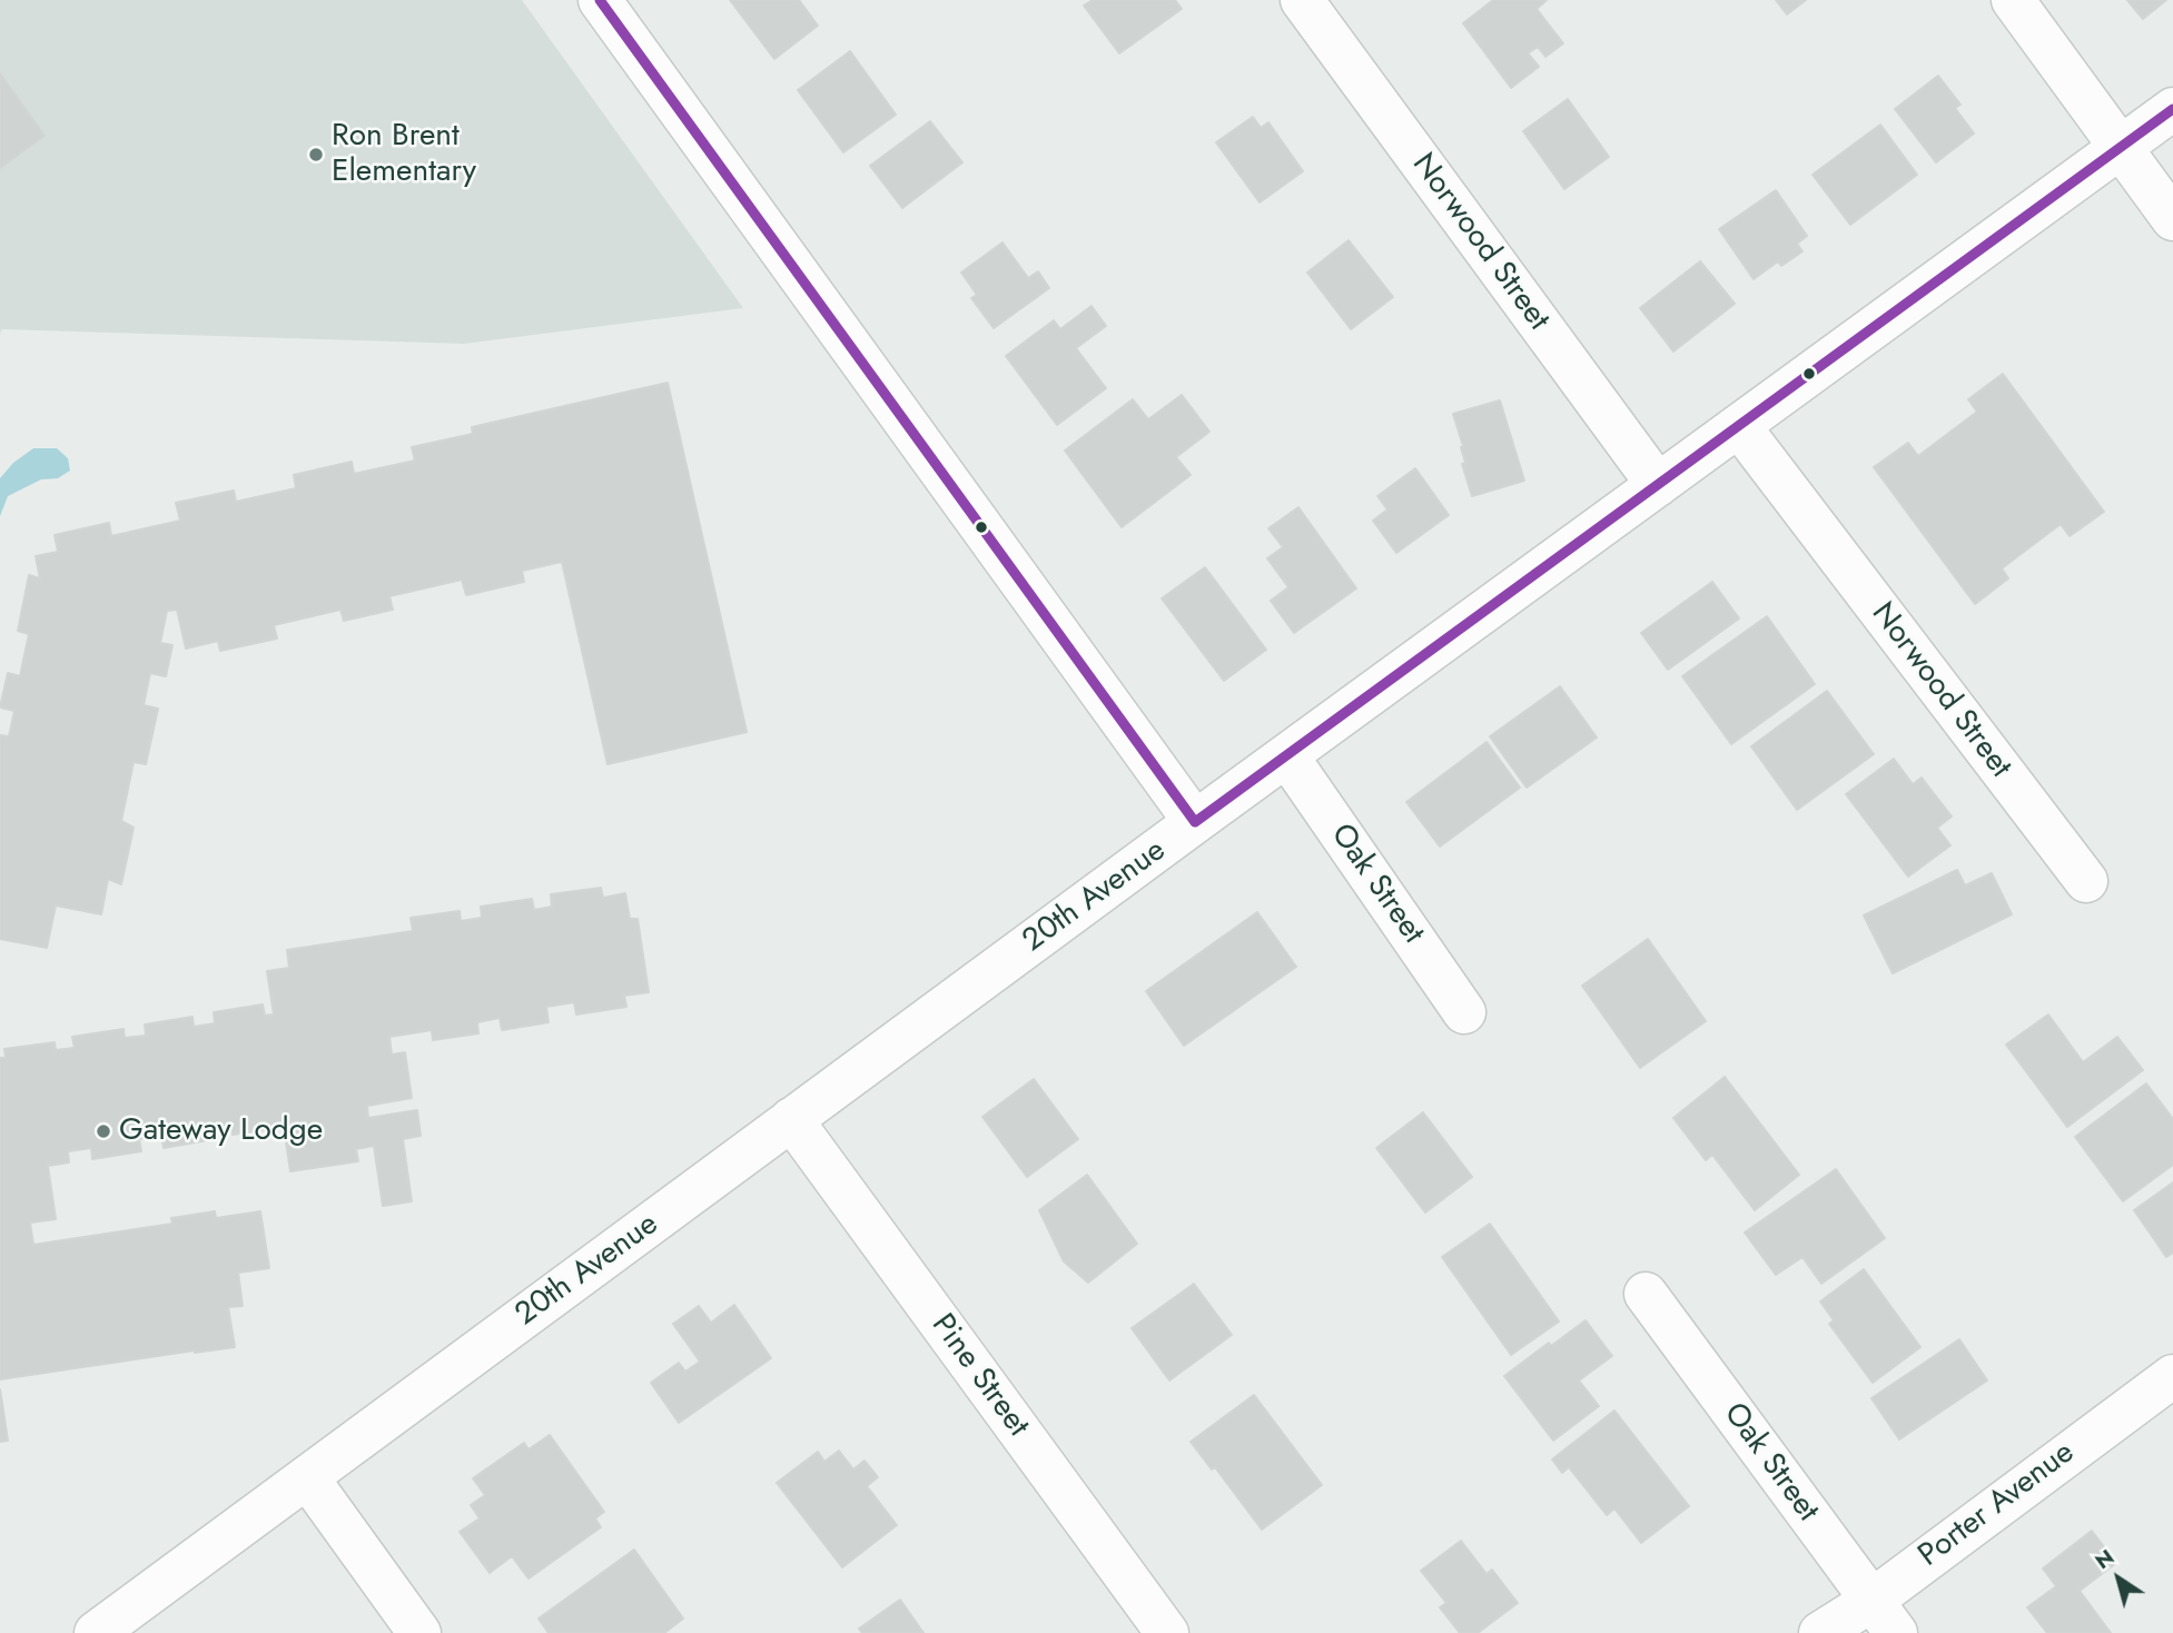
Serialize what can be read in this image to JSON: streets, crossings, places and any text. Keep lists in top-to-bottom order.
{
  "streets": {
    "street": [
      "Norwood Street",
      "Oak Street",
      "20th Avenue",
      "Pine Street",
      "Porter Avenue"
    ]
  },
  "crossings": [
    ["Norwood Street", "20th Avenue"],
    ["Oak Street", "20th Avenue"],
    ["Oak Street", "Porter Avenue"],
    ["20th Avenue", "Pine Street"]
  ],
  "places": ["Ron Brent Elementary", "Gateway Lodge"],
  "north": "top left"
}
